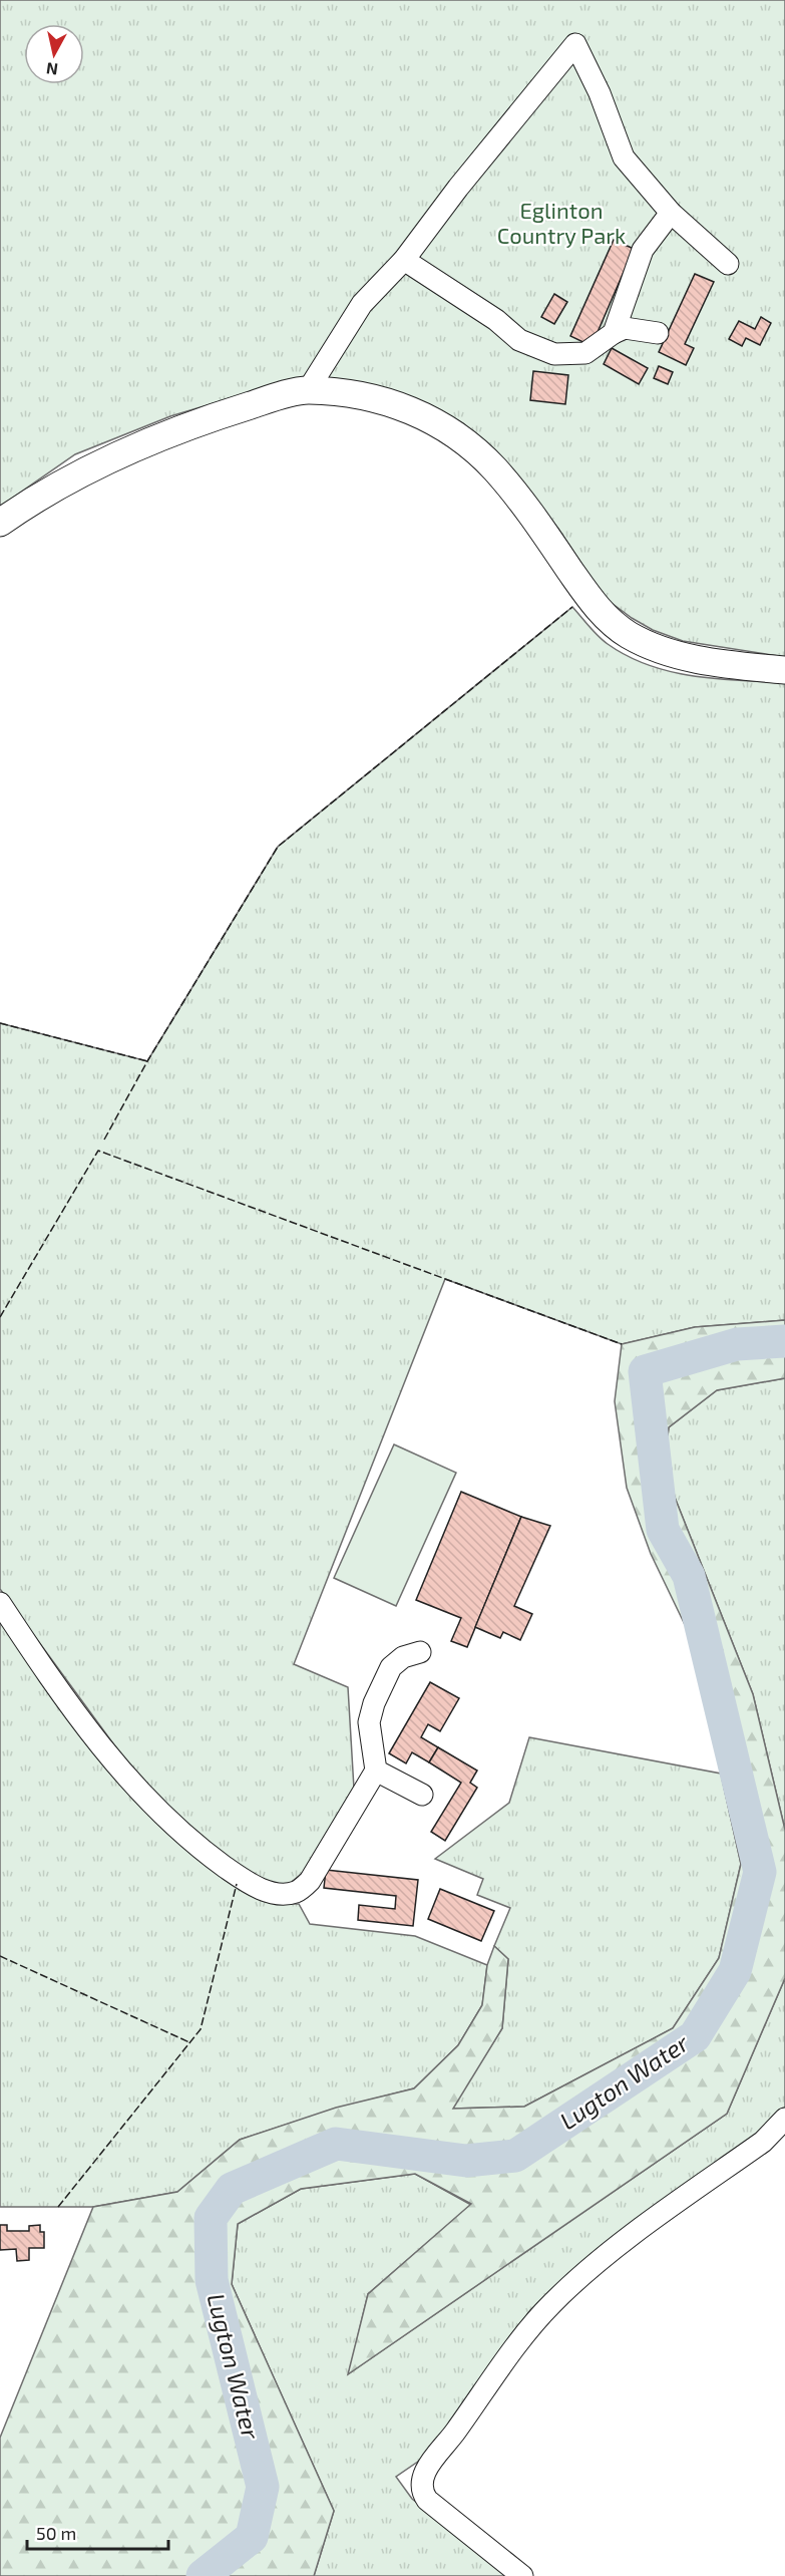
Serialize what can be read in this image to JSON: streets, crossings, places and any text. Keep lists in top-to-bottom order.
{
  "water": ["Lugton Water"],
  "parks": ["Eglinton Country Park"],
  "scale_bar": "50 m",
  "north": "bottom"
}
